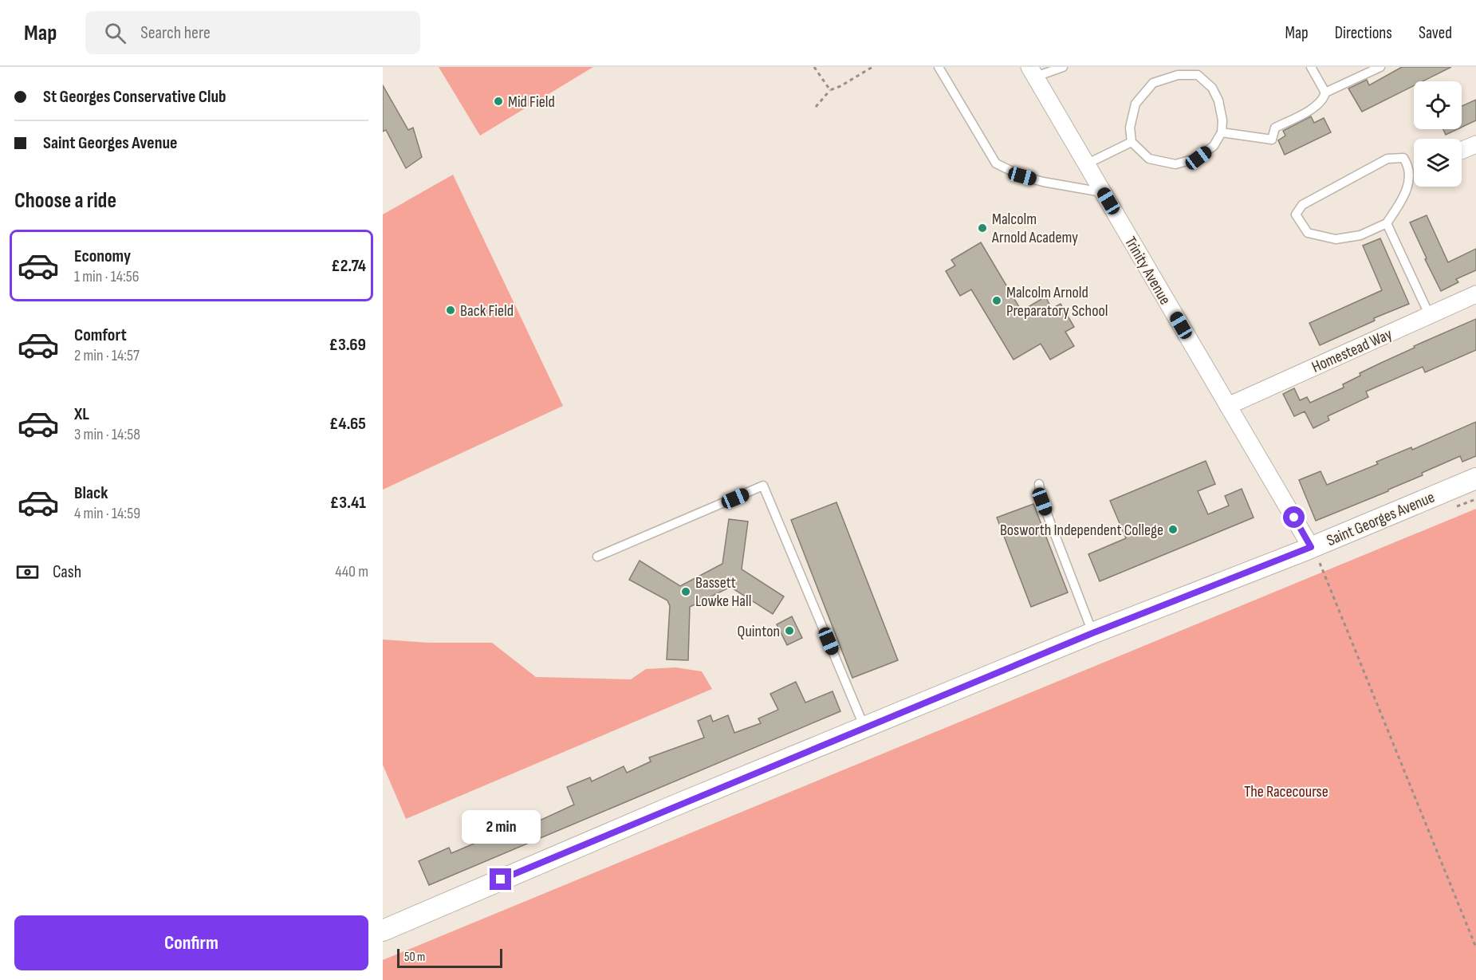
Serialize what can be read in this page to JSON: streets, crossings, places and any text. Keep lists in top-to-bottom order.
{
  "streets": {
    "street": ["Trinity Avenue", "Homestead Way", "Saint Georges Avenue"]
  },
  "crossings": [
    ["Trinity Avenue", "Homestead Way"],
    ["Trinity Avenue", "Saint Georges Avenue"]
  ],
  "parks": ["The Racecourse"],
  "places": [
    "Mid Field",
    "Malcolm Arnold Academy",
    "Malcolm Arnold Preparatory School",
    "Back Field",
    "Bosworth Independent College",
    "Bassett Lowke Hall",
    "Quinton"
  ],
  "scale_bar": "50 m",
  "page": {
    "header": "Map",
    "search": "Search here",
    "nav": ["Map", "Directions", "Saved"],
    "banner": ["St Georges Conservative Club", "Saint Georges Avenue"],
    "heading": "Choose a ride",
    "list": [
      {
        "name": "Economy",
        "note": "1 min · 14:56",
        "value": "£2.74"
      },
      {
        "name": "Comfort",
        "note": "2 min · 14:57",
        "value": "£3.69"
      },
      {
        "name": "XL",
        "note": "3 min · 14:58",
        "value": "£4.65"
      },
      {
        "name": "Black",
        "note": "4 min · 14:59",
        "value": "£3.41"
      }
    ],
    "pay": ["Cash", "440 m"],
    "bubble": "2 min",
    "buttons": "Confirm",
    "scale": "50 m"
  }
}
